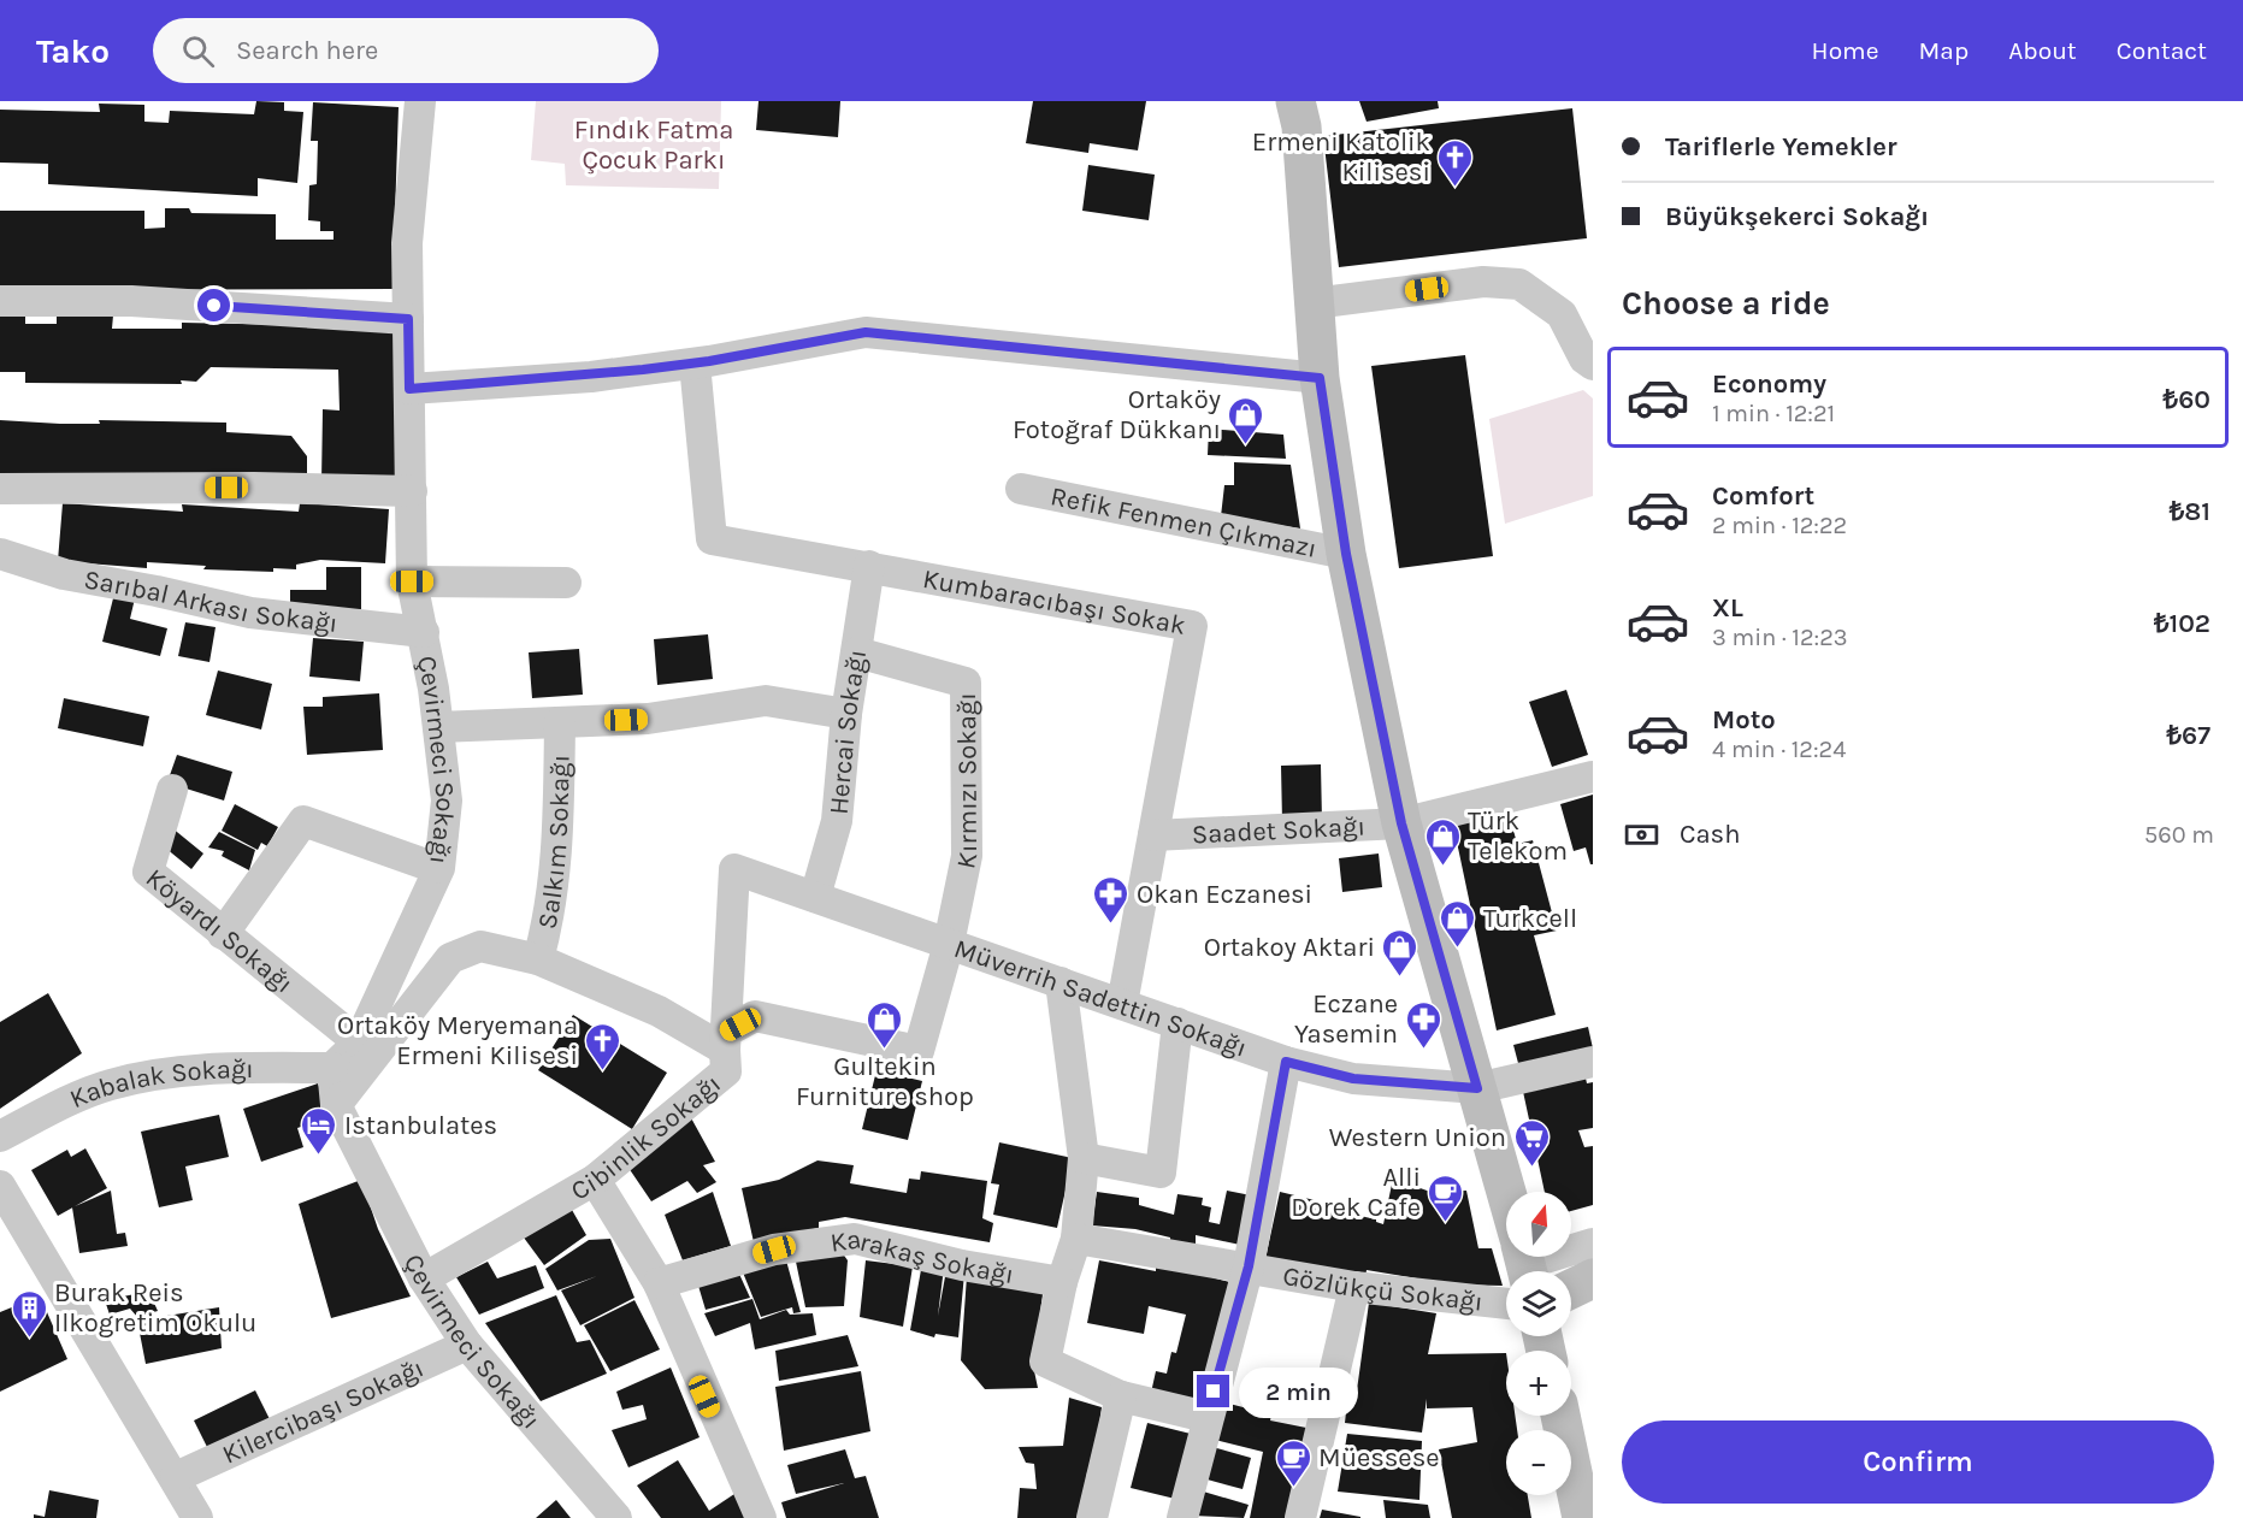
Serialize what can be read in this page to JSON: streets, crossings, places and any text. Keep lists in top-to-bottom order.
{
  "streets": {
    "street": [
      "Refik Fenmen Çıkmazı",
      "Sarıbal Arkası Sokağı",
      "Kumbaracıbaşı Sokak",
      "Hercai Sokağı",
      "Çevirmeci Sokağı",
      "Kırmızı Sokağı",
      "Saadet Sokağı",
      "Salkım Sokağı",
      "Köyardı Sokağı",
      "Müverrih Sadettin Sokağı",
      "Kabalak Sokağı",
      "Cibinlik Sokağı",
      "Karakaş Sokağı",
      "Gözlükçü Sokağı",
      "Kilercibaşı Sokağı"
    ]
  },
  "crossings": [
    ["Sarıbal Arkası Sokağı", "Çevirmeci Sokağı"],
    ["Kumbaracıbaşı Sokak", "Hercai Sokağı"],
    ["Kumbaracıbaşı Sokak", "Saadet Sokağı"],
    ["Kumbaracıbaşı Sokak", "Müverrih Sadettin Sokağı"],
    ["Hercai Sokağı", "Kırmızı Sokağı"],
    ["Hercai Sokağı", "Müverrih Sadettin Sokağı"],
    ["Çevirmeci Sokağı", "Köyardı Sokağı"],
    ["Çevirmeci Sokağı", "Kabalak Sokağı"],
    ["Çevirmeci Sokağı", "Cibinlik Sokağı"],
    ["Çevirmeci Sokağı", "Kilercibaşı Sokağı"],
    ["Kırmızı Sokağı", "Müverrih Sadettin Sokağı"],
    ["Müverrih Sadettin Sokağı", "Cibinlik Sokağı"]
  ],
  "parks": ["Fındık Fatma Çocuk Parkı"],
  "places": {
    "church": ["Ermeni Katolik Kilisesi", "Ortaköy Meryemana Ermeni Kilisesi"],
    "shop": [
      "Ortaköy Fotoğraf Dükkanı",
      "Türk Telekom",
      "Turkcell",
      "Ortakoy Aktari",
      "Gultekin Furniture shop"
    ],
    "pharmacy": ["Okan Eczanesi", "Eczane Yasemin"],
    "hotel": ["Istanbulates"],
    "supermarket": ["Western Union"],
    "cafe": ["Alli Dorek Cafe", "Müessese"],
    "building": ["Burak Reis Ilkogretim Okulu"]
  },
  "north": "top",
  "page": {
    "header": "Tako",
    "search": "Search here",
    "nav": [
      "Home",
      "Map",
      "About",
      "Contact"
    ],
    "banner": ["Tariflerle Yemekler", "Büyükşekerci Sokağı"],
    "heading": "Choose a ride",
    "list": [
      {
        "name": "Economy",
        "note": "1 min · 12:21",
        "value": "₺60"
      },
      {
        "name": "Comfort",
        "note": "2 min · 12:22",
        "value": "₺81"
      },
      {
        "name": "XL",
        "note": "3 min · 12:23",
        "value": "₺102"
      },
      {
        "name": "Moto",
        "note": "4 min · 12:24",
        "value": "₺67"
      }
    ],
    "pay": ["Cash", "560 m"],
    "map_buttons": ["+", "−"],
    "bubble": "2 min",
    "buttons": "Confirm"
  }
}
